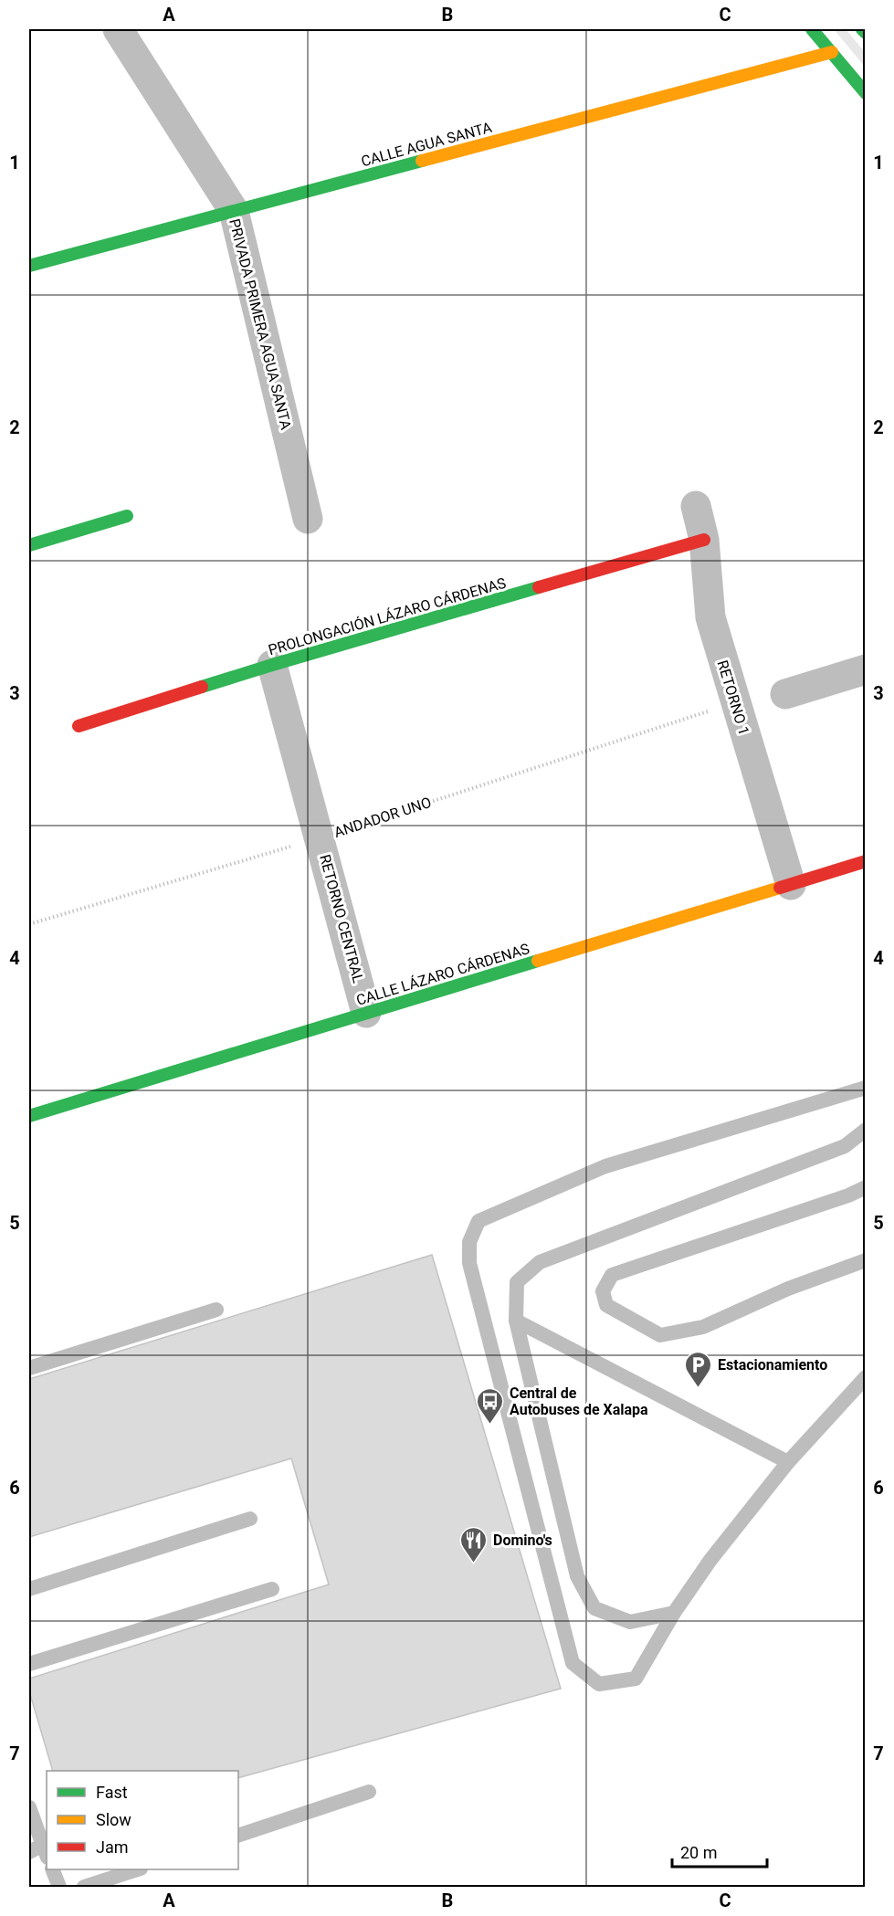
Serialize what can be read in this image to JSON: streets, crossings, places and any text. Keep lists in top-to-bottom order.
{
  "streets": {
    "street": [
      "CALLE AGUA SANTA",
      "PRIVADA PRIMERA AGUA SANTA",
      "PROLONGACIÓN LÁZARO CÁRDENAS",
      "RETORNO 1",
      "RETORNO CENTRAL",
      "CALLE LÁZARO CÁRDENAS"
    ],
    "path": ["ANDADOR UNO"]
  },
  "crossings": [
    ["CALLE AGUA SANTA", "PRIVADA PRIMERA AGUA SANTA"],
    ["PROLONGACIÓN LÁZARO CÁRDENAS", "RETORNO 1"],
    ["PROLONGACIÓN LÁZARO CÁRDENAS", "RETORNO CENTRAL"],
    ["RETORNO 1", "ANDADOR UNO"],
    ["RETORNO 1", "CALLE LÁZARO CÁRDENAS"],
    ["ANDADOR UNO", "RETORNO CENTRAL"],
    ["RETORNO CENTRAL", "CALLE LÁZARO CÁRDENAS"]
  ],
  "places": {
    "parking": ["Estacionamiento"],
    "bus stop": ["Central de Autobuses de Xalapa"],
    "restaurant": ["Domino's"]
  },
  "legend": ["Fast", "Slow", "Jam"],
  "scale_bar": "20 m",
  "grid": {
    "columns": ["A", "B", "C"],
    "rows": [
      "1",
      "2",
      "3",
      "4",
      "5",
      "6",
      "7"
    ]
  }
}
